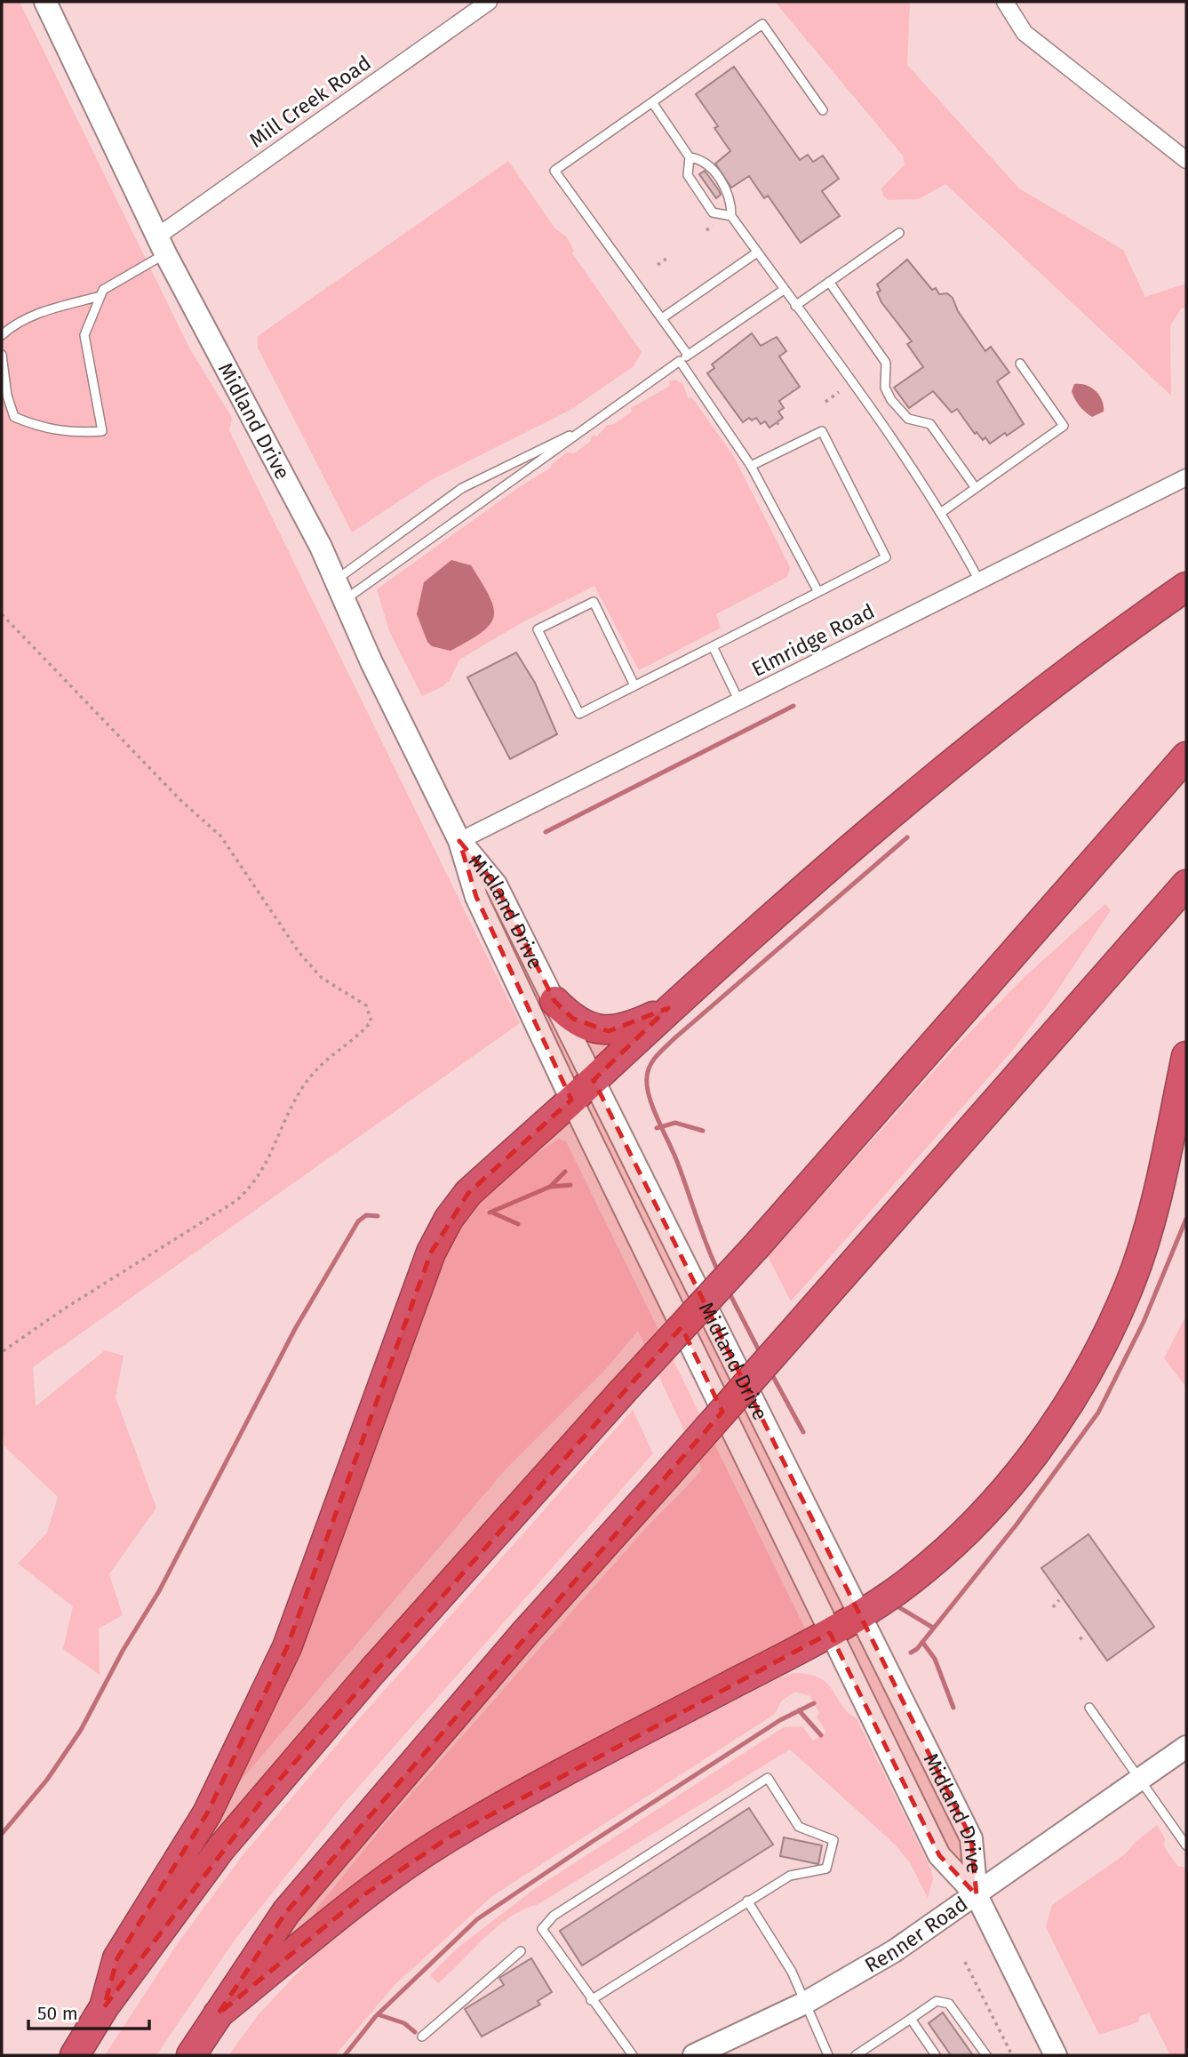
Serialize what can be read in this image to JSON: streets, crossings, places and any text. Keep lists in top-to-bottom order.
{
  "streets": {
    "main road": ["Midland Drive", "Renner Road"],
    "street": ["Mill Creek Road", "Elmridge Road"]
  },
  "crossings": [
    ["Mill Creek Road", "Midland Drive"],
    ["Midland Drive", "Elmridge Road"],
    ["Midland Drive", "Renner Road"]
  ],
  "scale_bar": "50 m"
}
